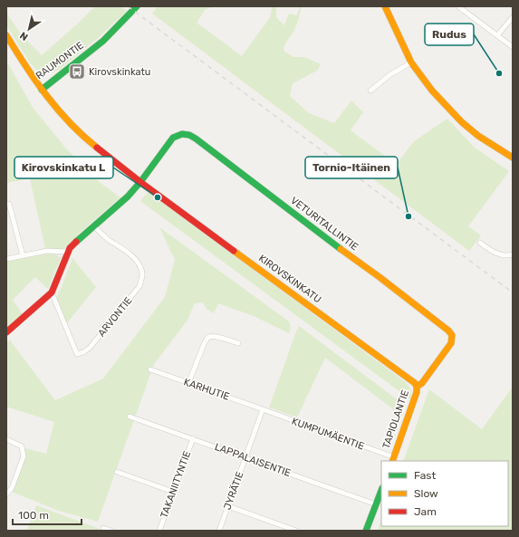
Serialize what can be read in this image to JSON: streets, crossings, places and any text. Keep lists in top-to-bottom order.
{
  "streets": {
    "street": [
      "RAUMONTIE",
      "VETURITALLINTIE",
      "KIROVSKINKATU",
      "ARVONTIE",
      "KARHUTIE",
      "TAPIOLANTIE",
      "KUMPUMÄENTIE",
      "LAPPALAISENTIE",
      "TAKANIITYNTIE",
      "JYRÄTIE"
    ]
  },
  "crossings": [
    ["RAUMONTIE", "KIROVSKINKATU"],
    ["VETURITALLINTIE", "KIROVSKINKATU"],
    ["VETURITALLINTIE", "TAPIOLANTIE"],
    ["KIROVSKINKATU", "TAPIOLANTIE"],
    ["KARHUTIE", "KUMPUMÄENTIE"],
    ["KARHUTIE", "JYRÄTIE"],
    ["TAPIOLANTIE", "KUMPUMÄENTIE"],
    ["KUMPUMÄENTIE", "JYRÄTIE"],
    ["LAPPALAISENTIE", "TAKANIITYNTIE"],
    ["LAPPALAISENTIE", "JYRÄTIE"]
  ],
  "places": {
    "bus stop": ["Kirovskinkatu"],
    "other": ["Rudus", "Kirovskinkatu L", "Tornio-Itäinen"]
  },
  "legend": ["Fast", "Slow", "Jam"],
  "scale_bar": "100 m",
  "north": "bottom left"
}
